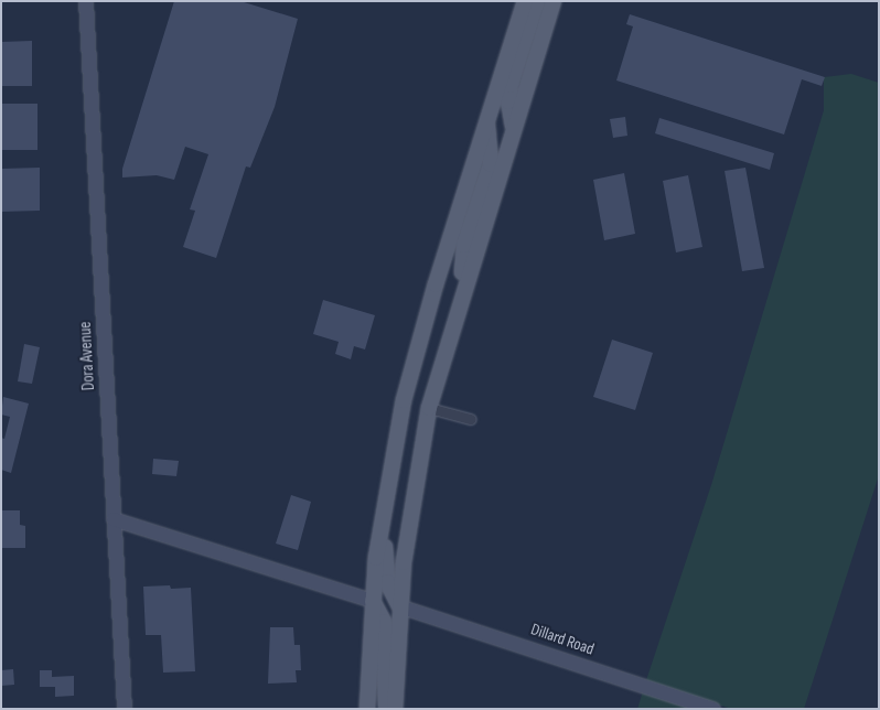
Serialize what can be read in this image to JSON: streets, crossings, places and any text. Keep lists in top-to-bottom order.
{
  "streets": {
    "street": ["Dora Avenue", "Dillard Road"]
  }
}
